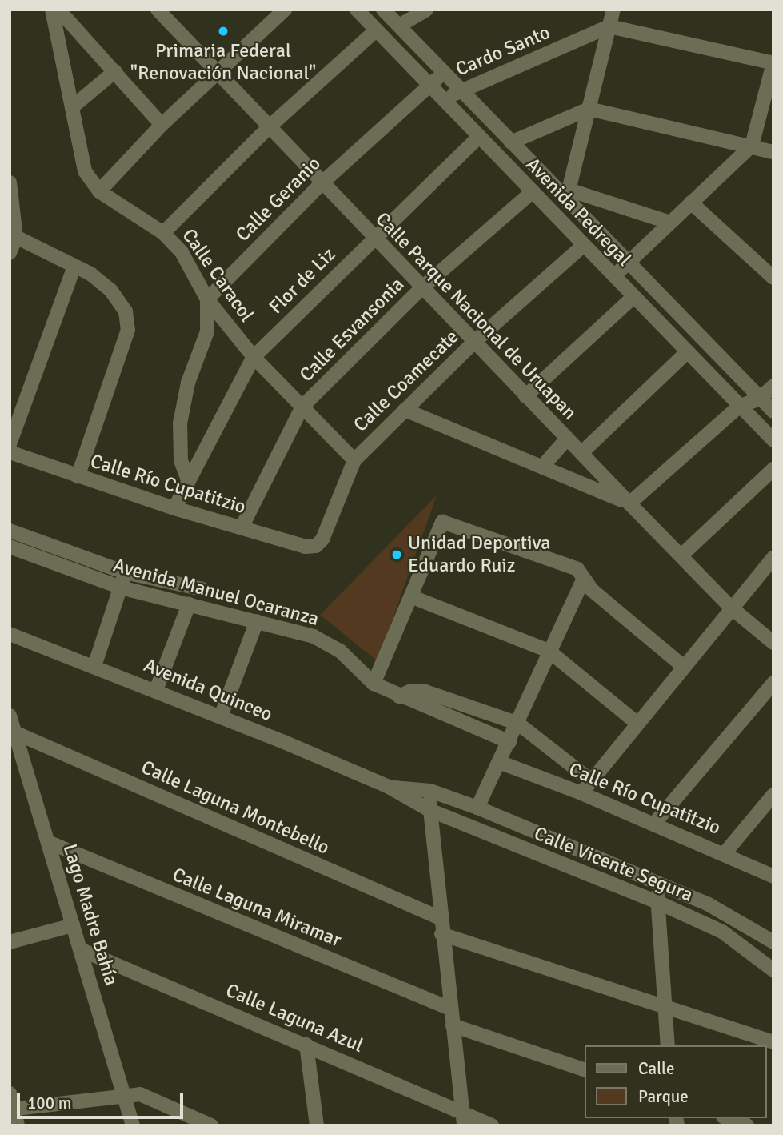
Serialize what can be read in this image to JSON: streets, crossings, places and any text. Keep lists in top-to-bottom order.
{
  "streets": {
    "street": [
      "Cardo Santo",
      "Calle Geranio",
      "Avenida Pedregal",
      "Calle Caracol",
      "Flor de Liz",
      "Calle Parque Nacional de Uruapan",
      "Calle Esvansonia",
      "Calle Coamecate",
      "Calle Río Cupatitzio",
      "Avenida Manuel Ocaranza",
      "Avenida Quinceo",
      "Calle Laguna Montebello",
      "Calle Vicente Segura",
      "Calle Laguna Miramar",
      "Lago Madre Bahía",
      "Calle Laguna Azul"
    ]
  },
  "crossings": [
    ["Cardo Santo", "Avenida Pedregal"],
    ["Calle Geranio", "Avenida Pedregal"],
    ["Calle Geranio", "Calle Caracol"],
    ["Calle Geranio", "Calle Parque Nacional de Uruapan"],
    ["Avenida Pedregal", "Flor de Liz"],
    ["Avenida Pedregal", "Calle Esvansonia"],
    ["Avenida Pedregal", "Calle Coamecate"],
    ["Calle Caracol", "Flor de Liz"],
    ["Calle Caracol", "Calle Esvansonia"],
    ["Calle Caracol", "Calle Coamecate"],
    ["Flor de Liz", "Calle Parque Nacional de Uruapan"],
    ["Flor de Liz", "Calle Río Cupatitzio"],
    ["Calle Parque Nacional de Uruapan", "Calle Esvansonia"],
    ["Calle Parque Nacional de Uruapan", "Calle Coamecate"],
    ["Calle Esvansonia", "Calle Río Cupatitzio"],
    ["Calle Coamecate", "Calle Río Cupatitzio"],
    ["Avenida Quinceo", "Calle Vicente Segura"],
    ["Calle Laguna Montebello", "Lago Madre Bahía"],
    ["Calle Laguna Miramar", "Lago Madre Bahía"],
    ["Lago Madre Bahía", "Calle Laguna Azul"]
  ],
  "places": ["Primaria Federal \"Renovación Nacional\"", "Unidad Deportiva Eduardo Ruiz"],
  "legend": ["Calle", "Parque"],
  "scale_bar": "100 m"
}
